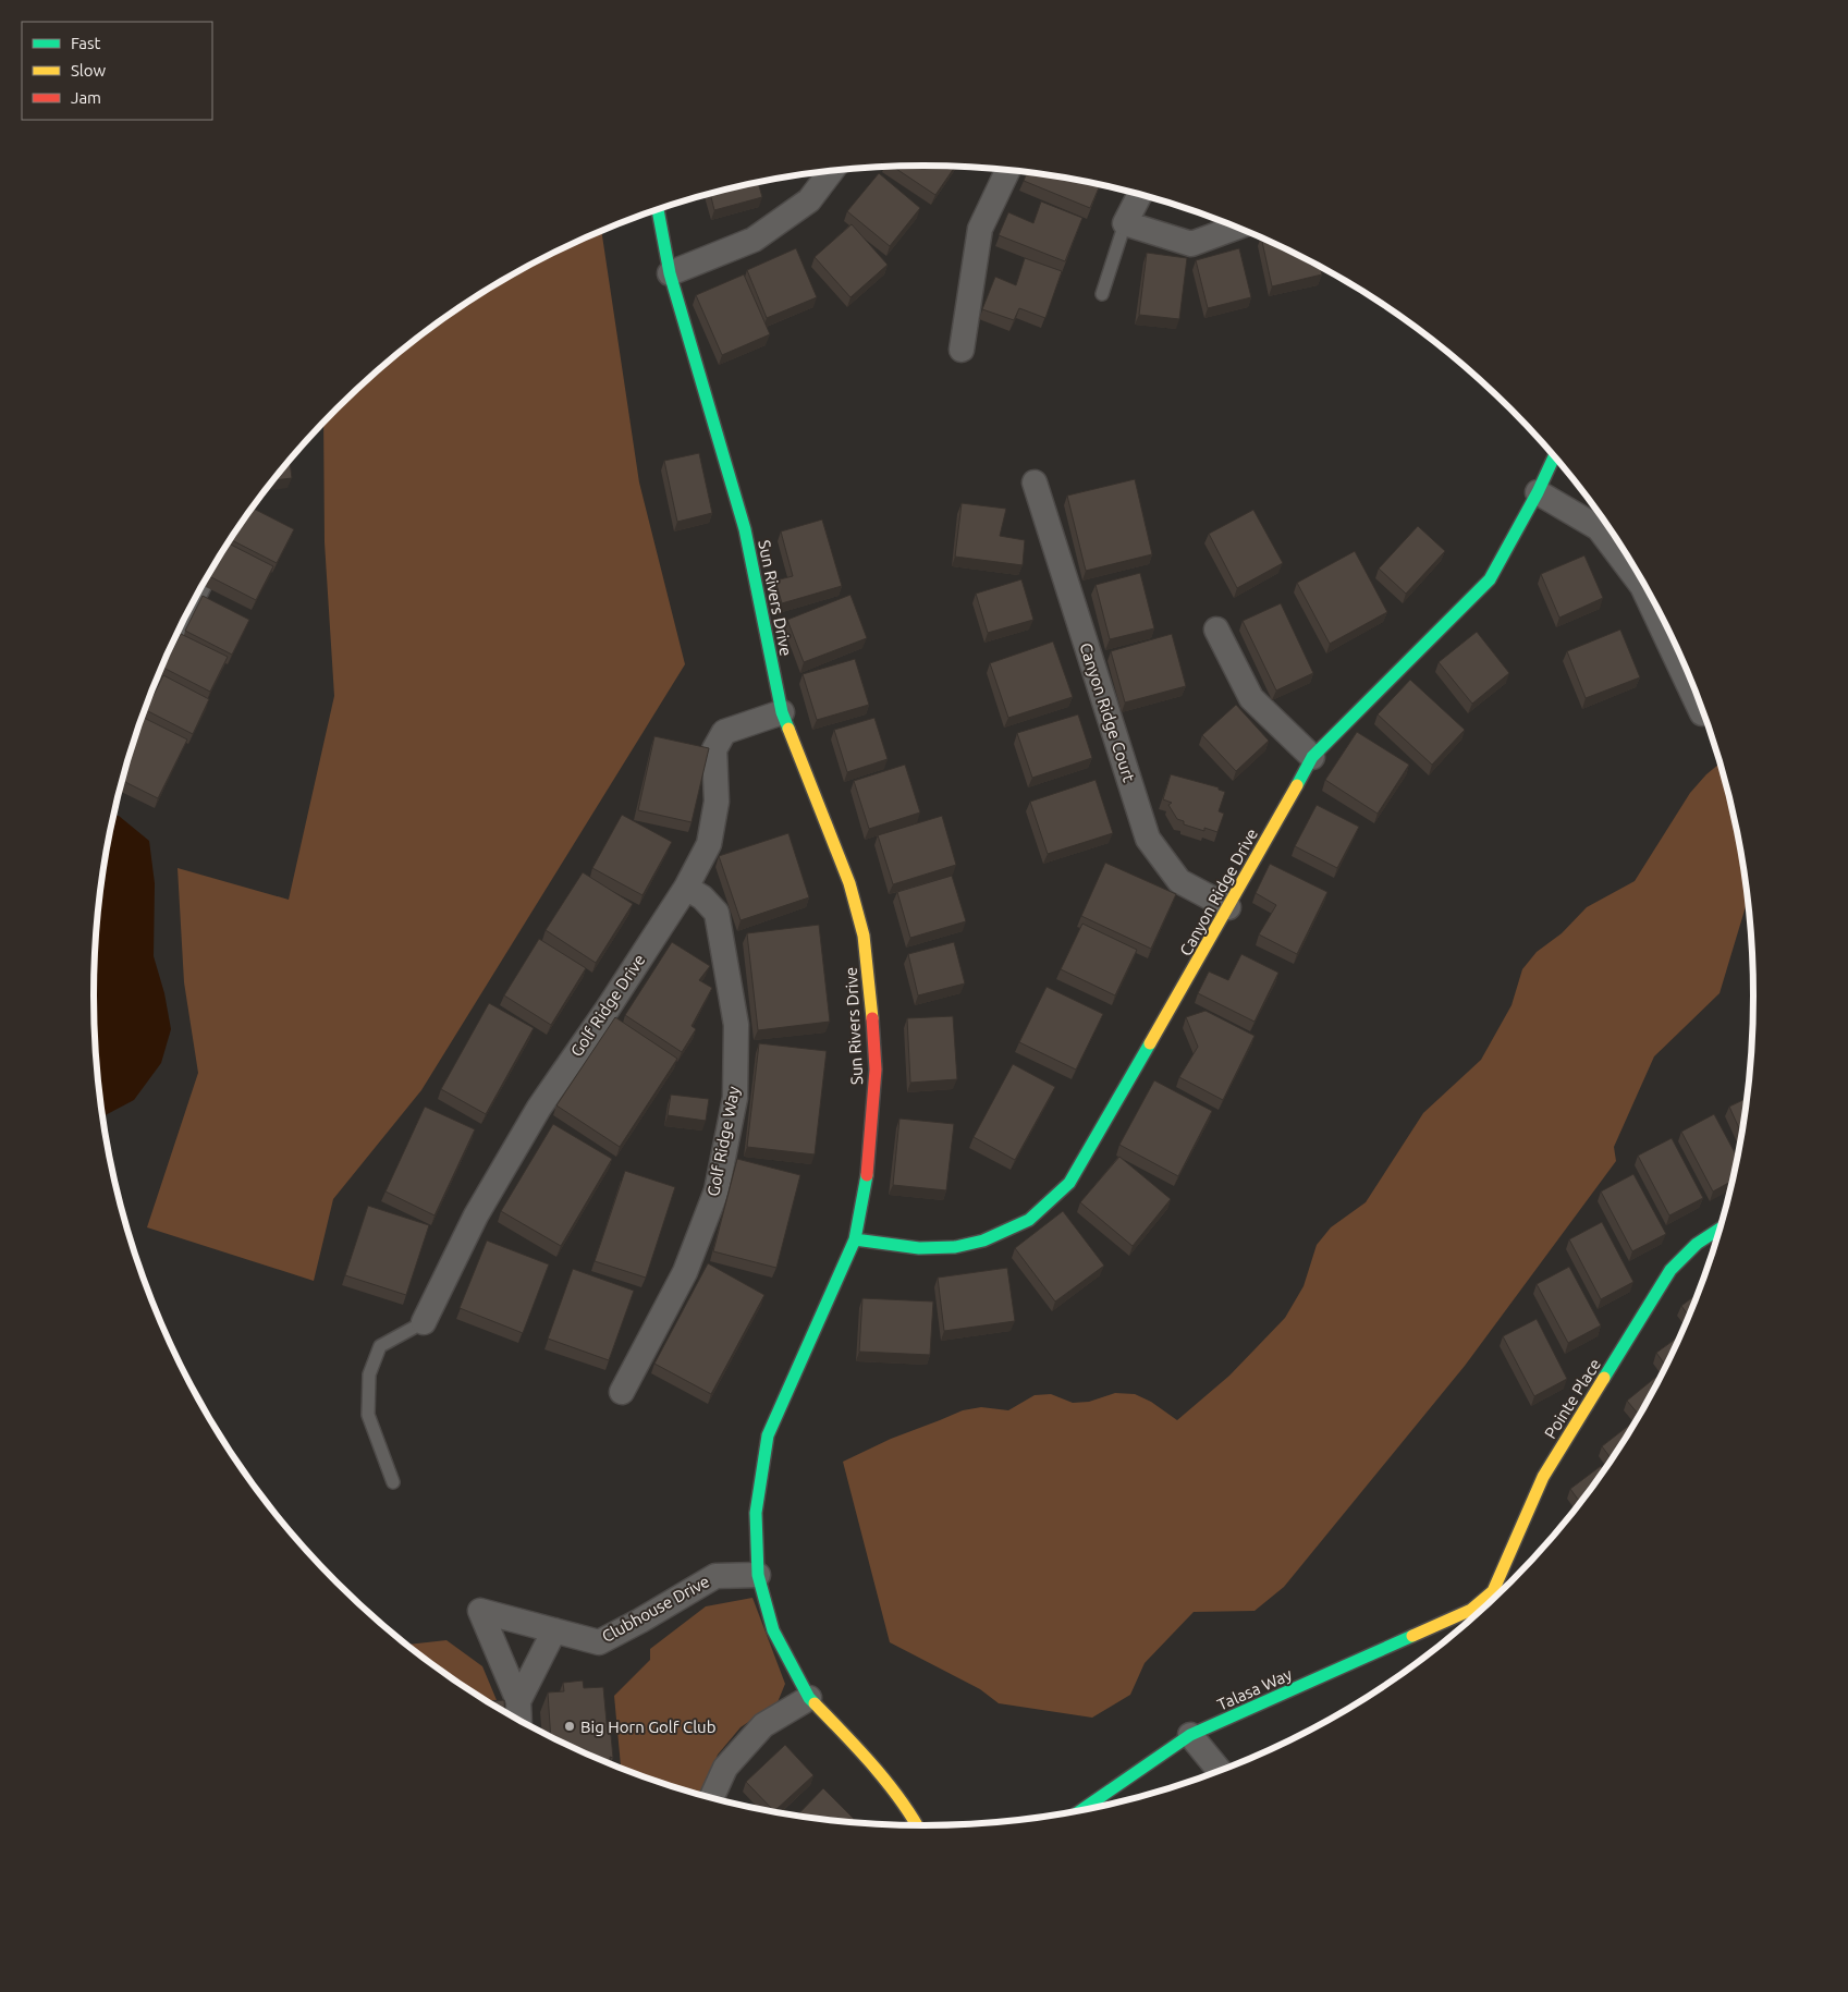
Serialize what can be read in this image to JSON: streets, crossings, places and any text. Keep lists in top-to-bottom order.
{
  "streets": {
    "street": [
      "Sun Rivers Drive",
      "Canyon Ridge Court",
      "Canyon Ridge Drive",
      "Golf Ridge Drive",
      "Golf Ridge Way",
      "Pointe Place",
      "Clubhouse Drive",
      "Talasa Way"
    ]
  },
  "crossings": [
    ["Sun Rivers Drive", "Canyon Ridge Drive"],
    ["Sun Rivers Drive", "Golf Ridge Drive"],
    ["Sun Rivers Drive", "Clubhouse Drive"],
    ["Canyon Ridge Court", "Canyon Ridge Drive"],
    ["Golf Ridge Drive", "Golf Ridge Way"],
    ["Pointe Place", "Talasa Way"]
  ],
  "places": ["Big Horn Golf Club"],
  "legend": ["Fast", "Slow", "Jam"]
}
